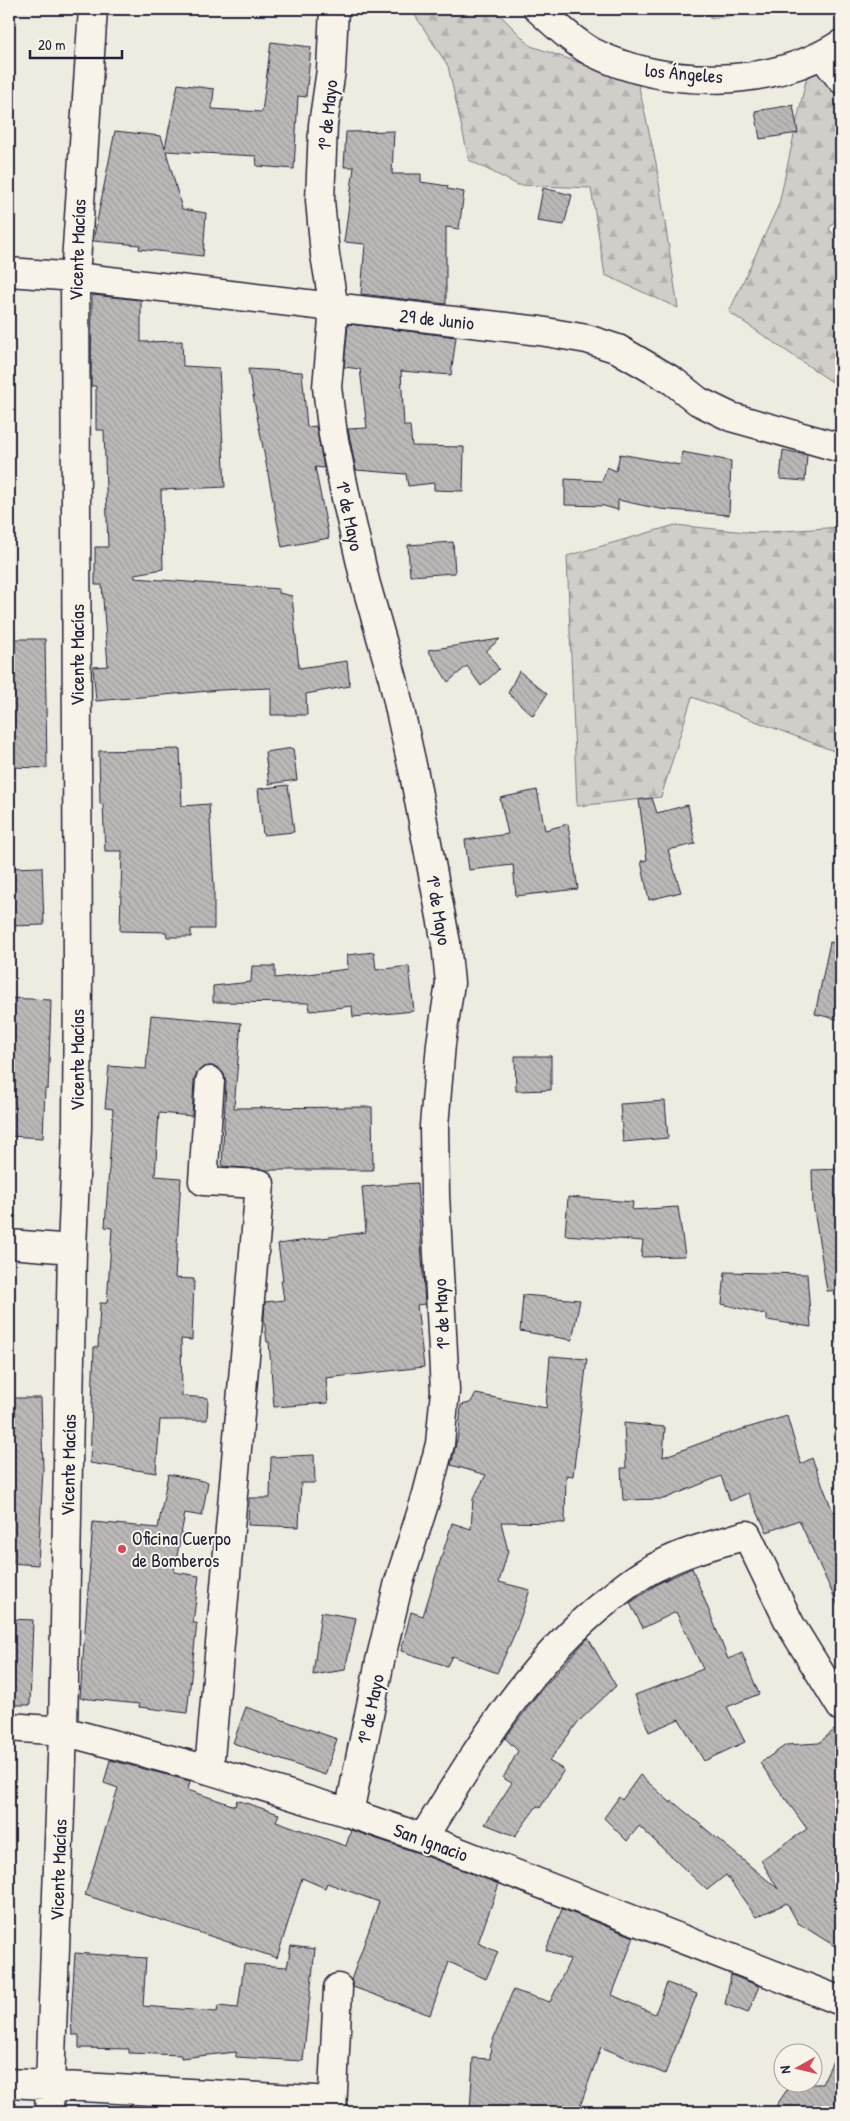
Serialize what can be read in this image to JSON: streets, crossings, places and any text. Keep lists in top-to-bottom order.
{
  "streets": {
    "street": [
      "los Ángeles",
      "1º de Mayo",
      "Vicente Macías",
      "29 de Junio",
      "San Ignacio"
    ]
  },
  "crossings": [
    ["1º de Mayo", "29 de Junio"],
    ["1º de Mayo", "San Ignacio"],
    ["Vicente Macías", "29 de Junio"],
    ["Vicente Macías", "San Ignacio"]
  ],
  "places": ["Oficina Cuerpo de Bomberos"],
  "scale_bar": "20 m",
  "north": "left"
}
